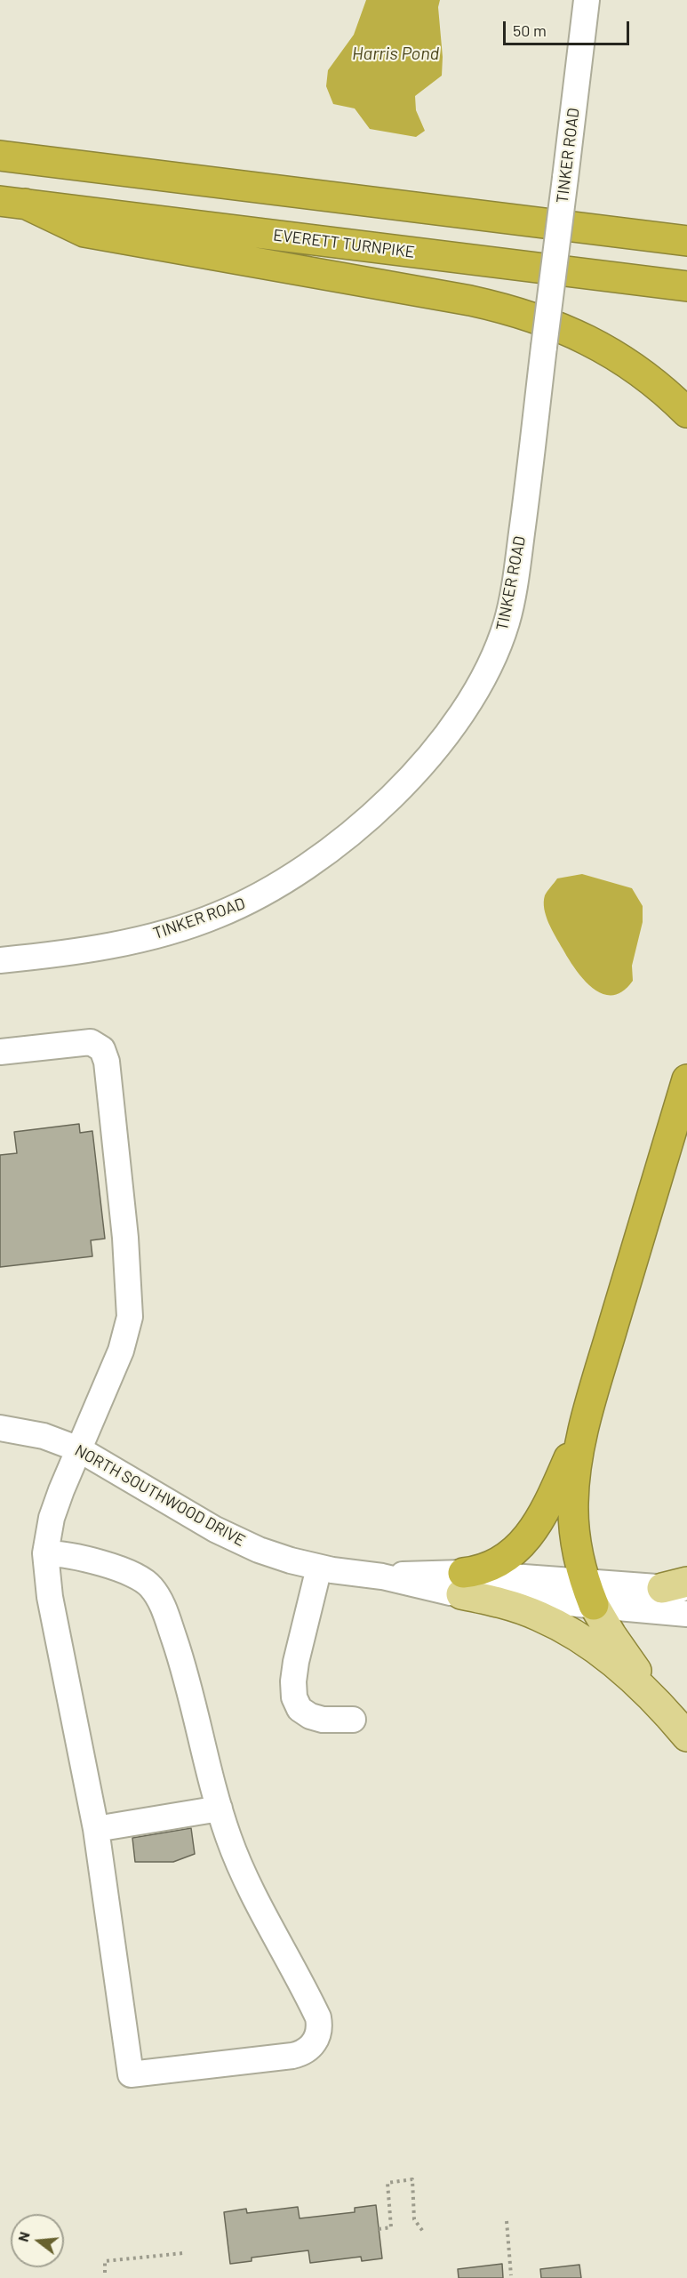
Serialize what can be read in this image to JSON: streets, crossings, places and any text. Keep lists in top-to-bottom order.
{
  "streets": {
    "highway": ["EVERETT TURNPIKE"],
    "street": ["TINKER ROAD", "NORTH SOUTHWOOD DRIVE"]
  },
  "water": ["Harris Pond"],
  "scale_bar": "50 m",
  "north": "left"
}
